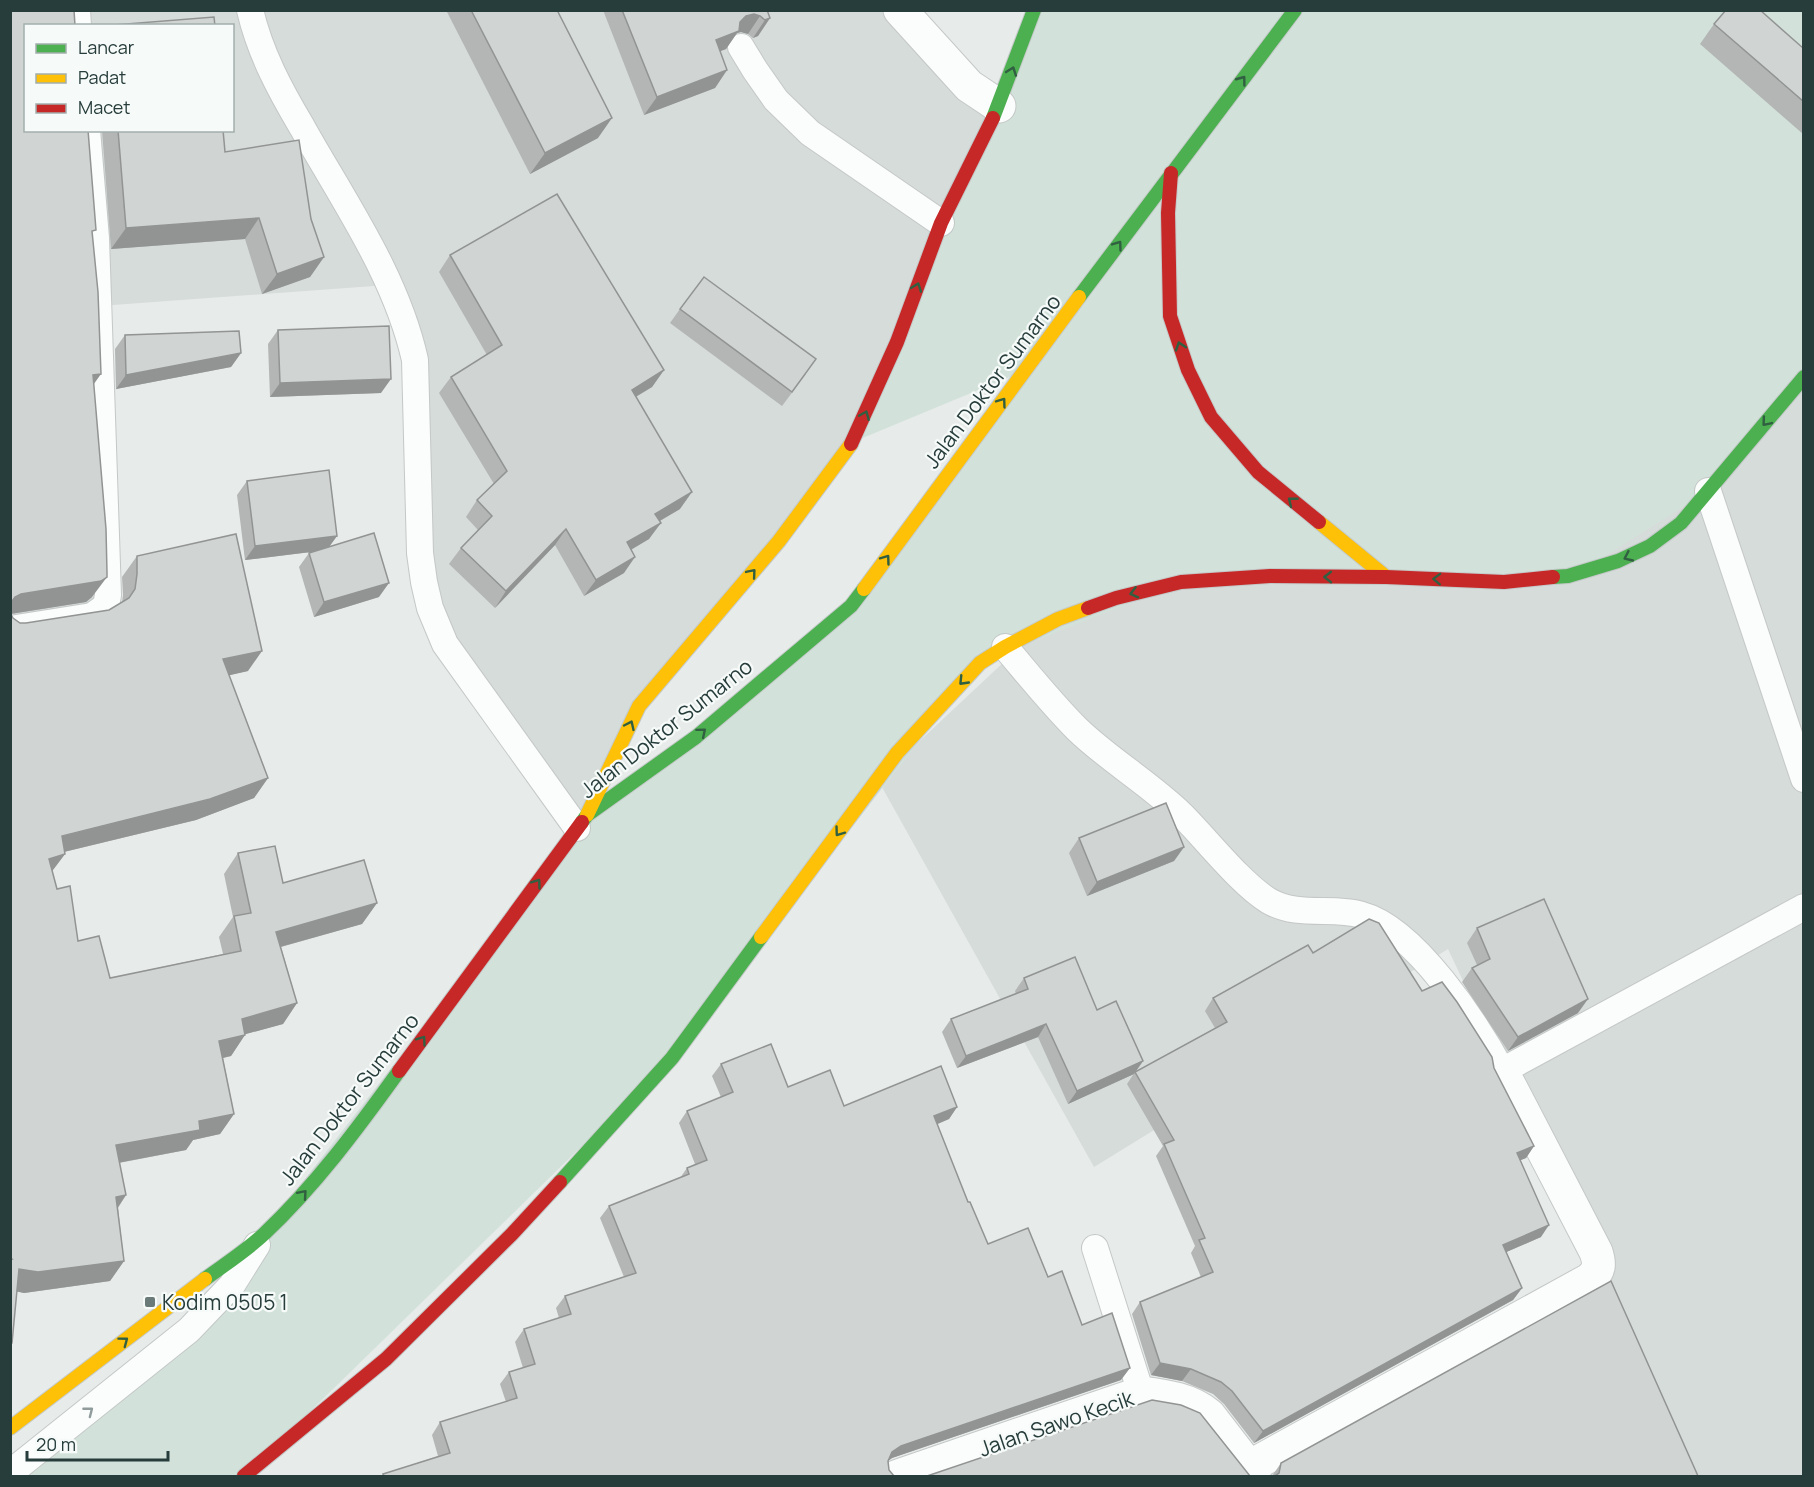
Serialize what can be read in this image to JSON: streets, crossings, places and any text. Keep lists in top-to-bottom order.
{
  "streets": {
    "main road": ["Jalan Doktor Sumarno"],
    "street": ["Jalan Sawo Kecik"]
  },
  "places": {
    "transit": ["Kodim 0505 1"]
  },
  "legend": ["Lancar", "Padat", "Macet"],
  "scale_bar": "20 m"
}
